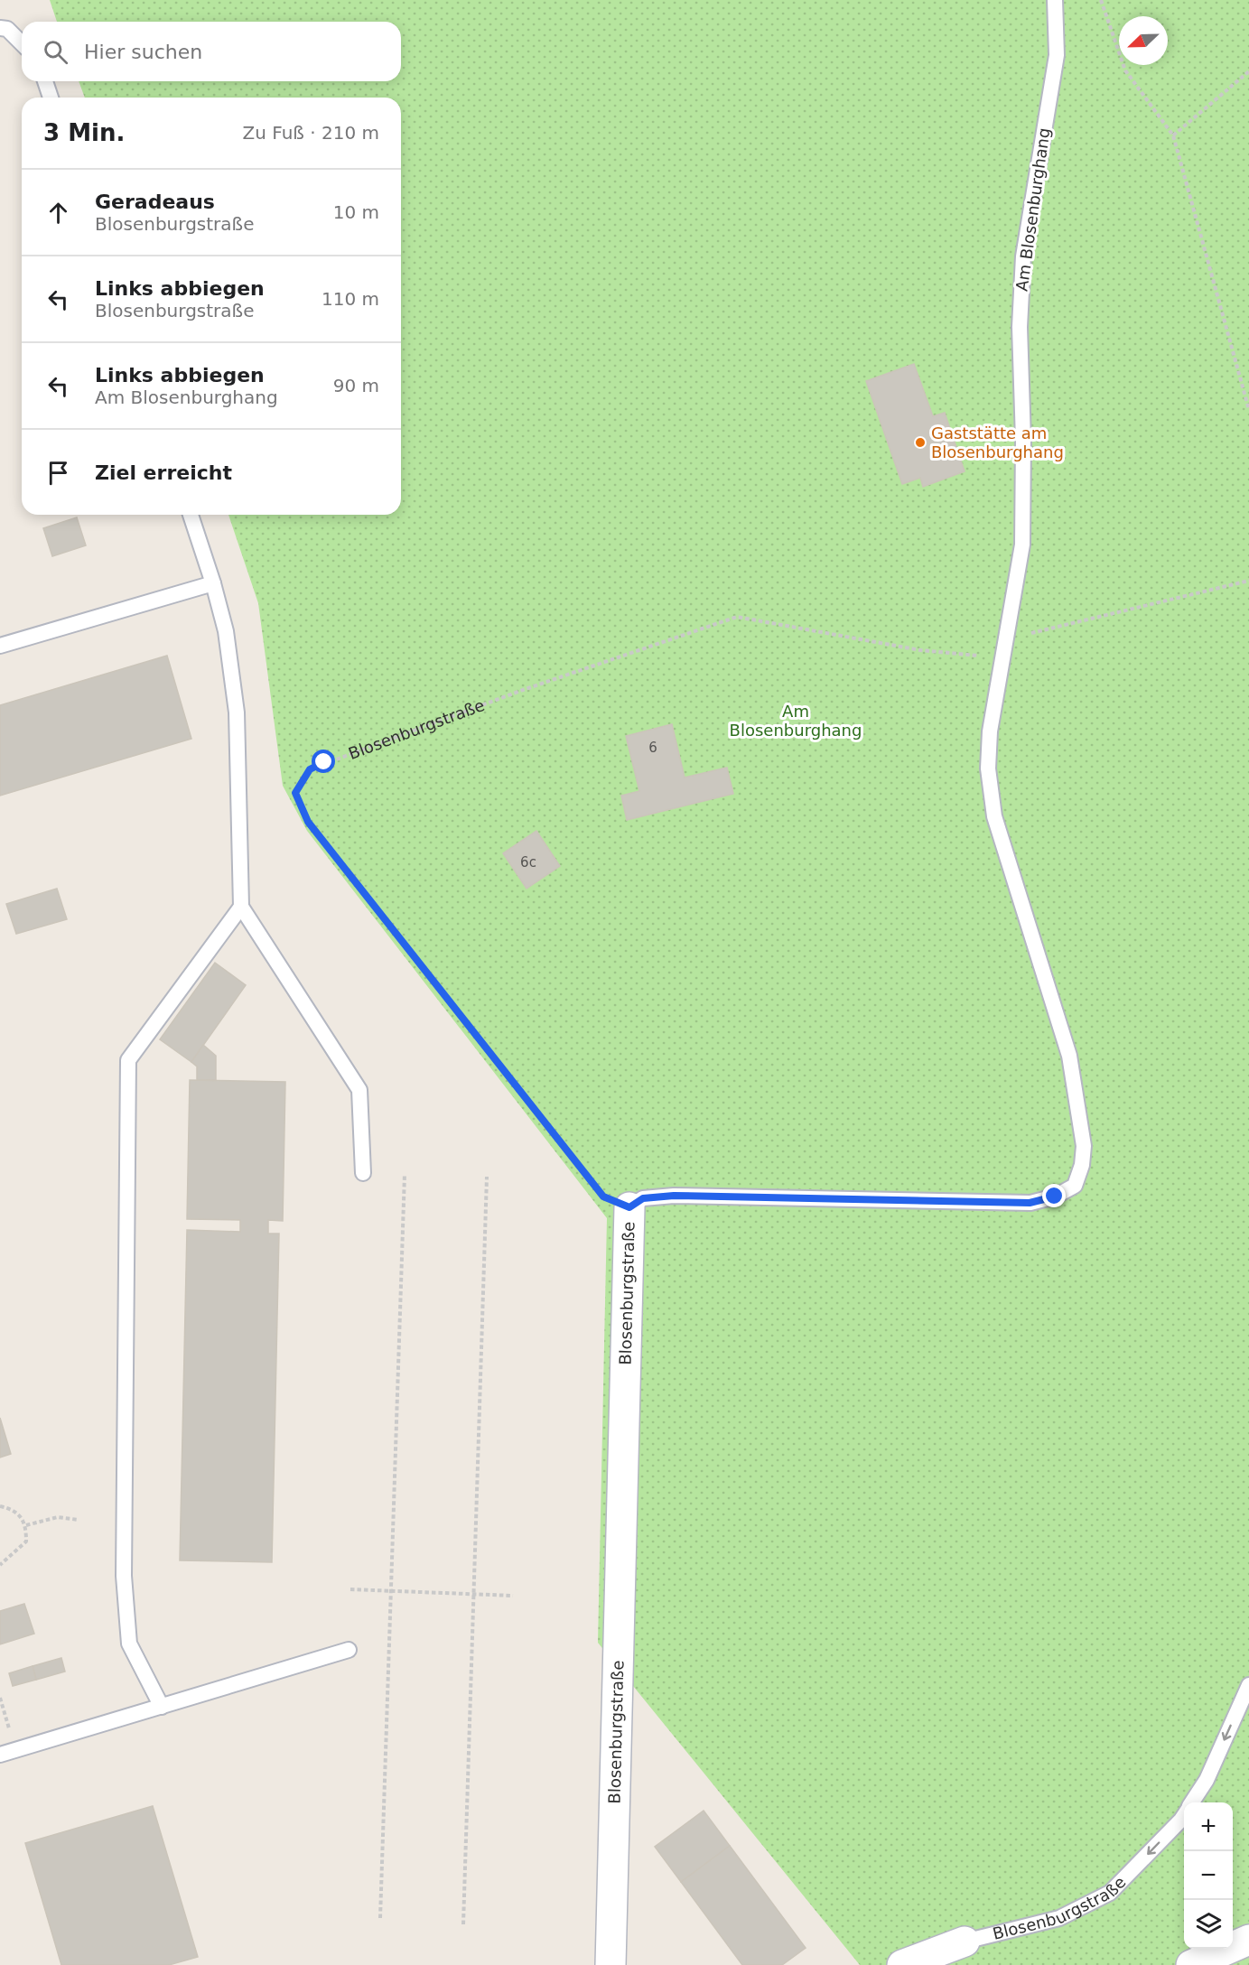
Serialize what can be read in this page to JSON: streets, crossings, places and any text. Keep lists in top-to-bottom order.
{
  "streets": {
    "street": ["Blosenburgstraße"],
    "lane": ["Am Blosenburghang"]
  },
  "crossings": [
    ["Am Blosenburghang", "Blosenburgstraße"]
  ],
  "parks": ["Am Blosenburghang"],
  "places": ["Gaststätte am Blosenburghang"],
  "house_numbers": ["6", "6c"],
  "north": "bottom left",
  "page": {
    "search": "Hier suchen",
    "heading": ["3 Min.", "Zu Fuß · 210 m"],
    "list": [
      ["Geradeaus", "Blosenburgstraße", "10 m"],
      ["Links abbiegen", "Blosenburgstraße", "110 m"],
      ["Links abbiegen", "Am Blosenburghang", "90 m"],
      "Ziel erreicht"
    ],
    "map_buttons": ["+", "−"]
  }
}
